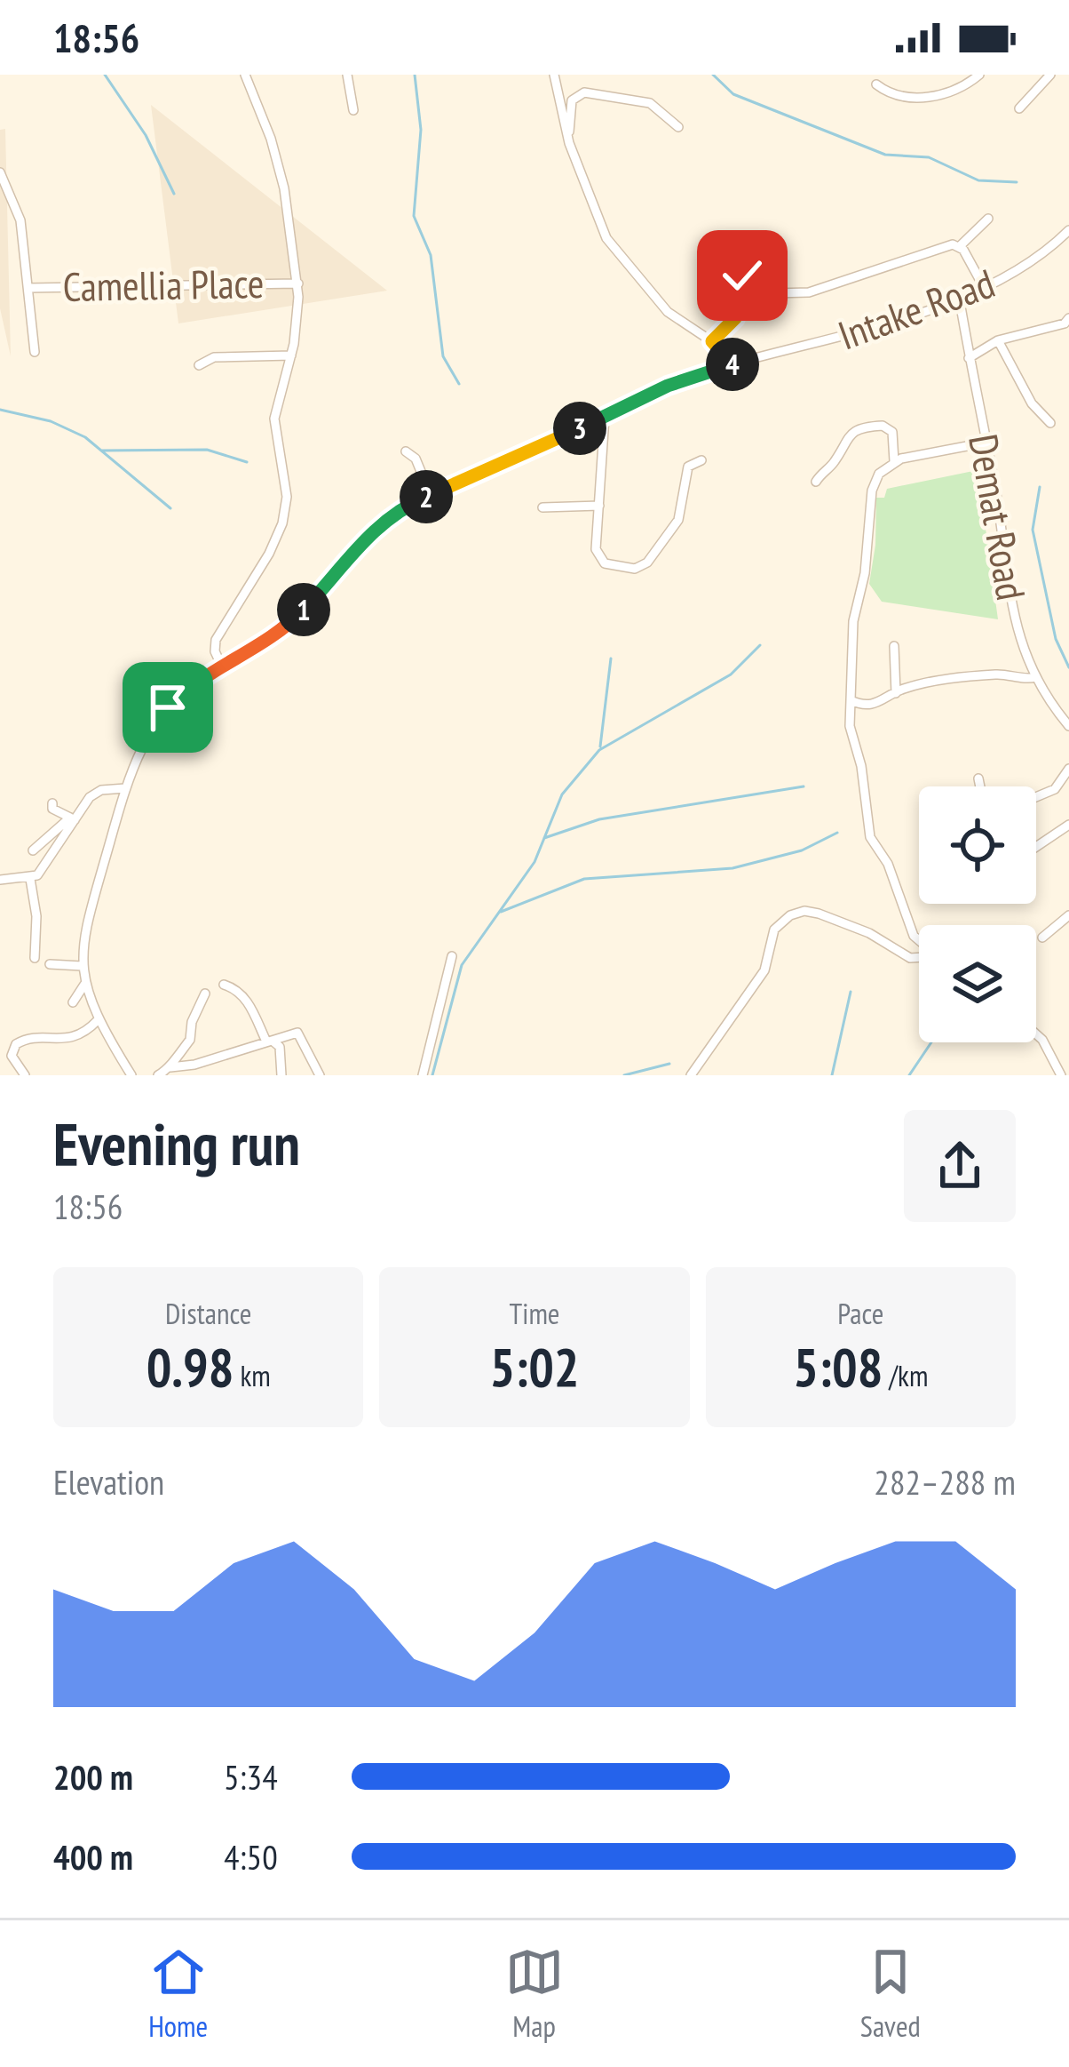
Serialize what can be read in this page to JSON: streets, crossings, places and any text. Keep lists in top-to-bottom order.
{
  "streets": {
    "street": ["Camellia Place", "Intake Road", "Demat Road"]
  },
  "crossings": [
    ["Intake Road", "Demat Road"]
  ],
  "page": {
    "status": "18:56",
    "pins": [
      "4",
      "3",
      "2",
      "1"
    ],
    "heading": ["Evening run", "18:56"],
    "stats": [
      ["Distance", "0.98 km"],
      ["Time", "5:02"],
      ["Pace", "5:08 /km"]
    ],
    "chart": ["Elevation", "282–288 m"],
    "list": [
      {
        "name": "200 m",
        "note": "5:34"
      },
      {
        "name": "400 m",
        "note": "4:50"
      }
    ],
    "tabs": ["Home", "Map", "Saved"]
  }
}
